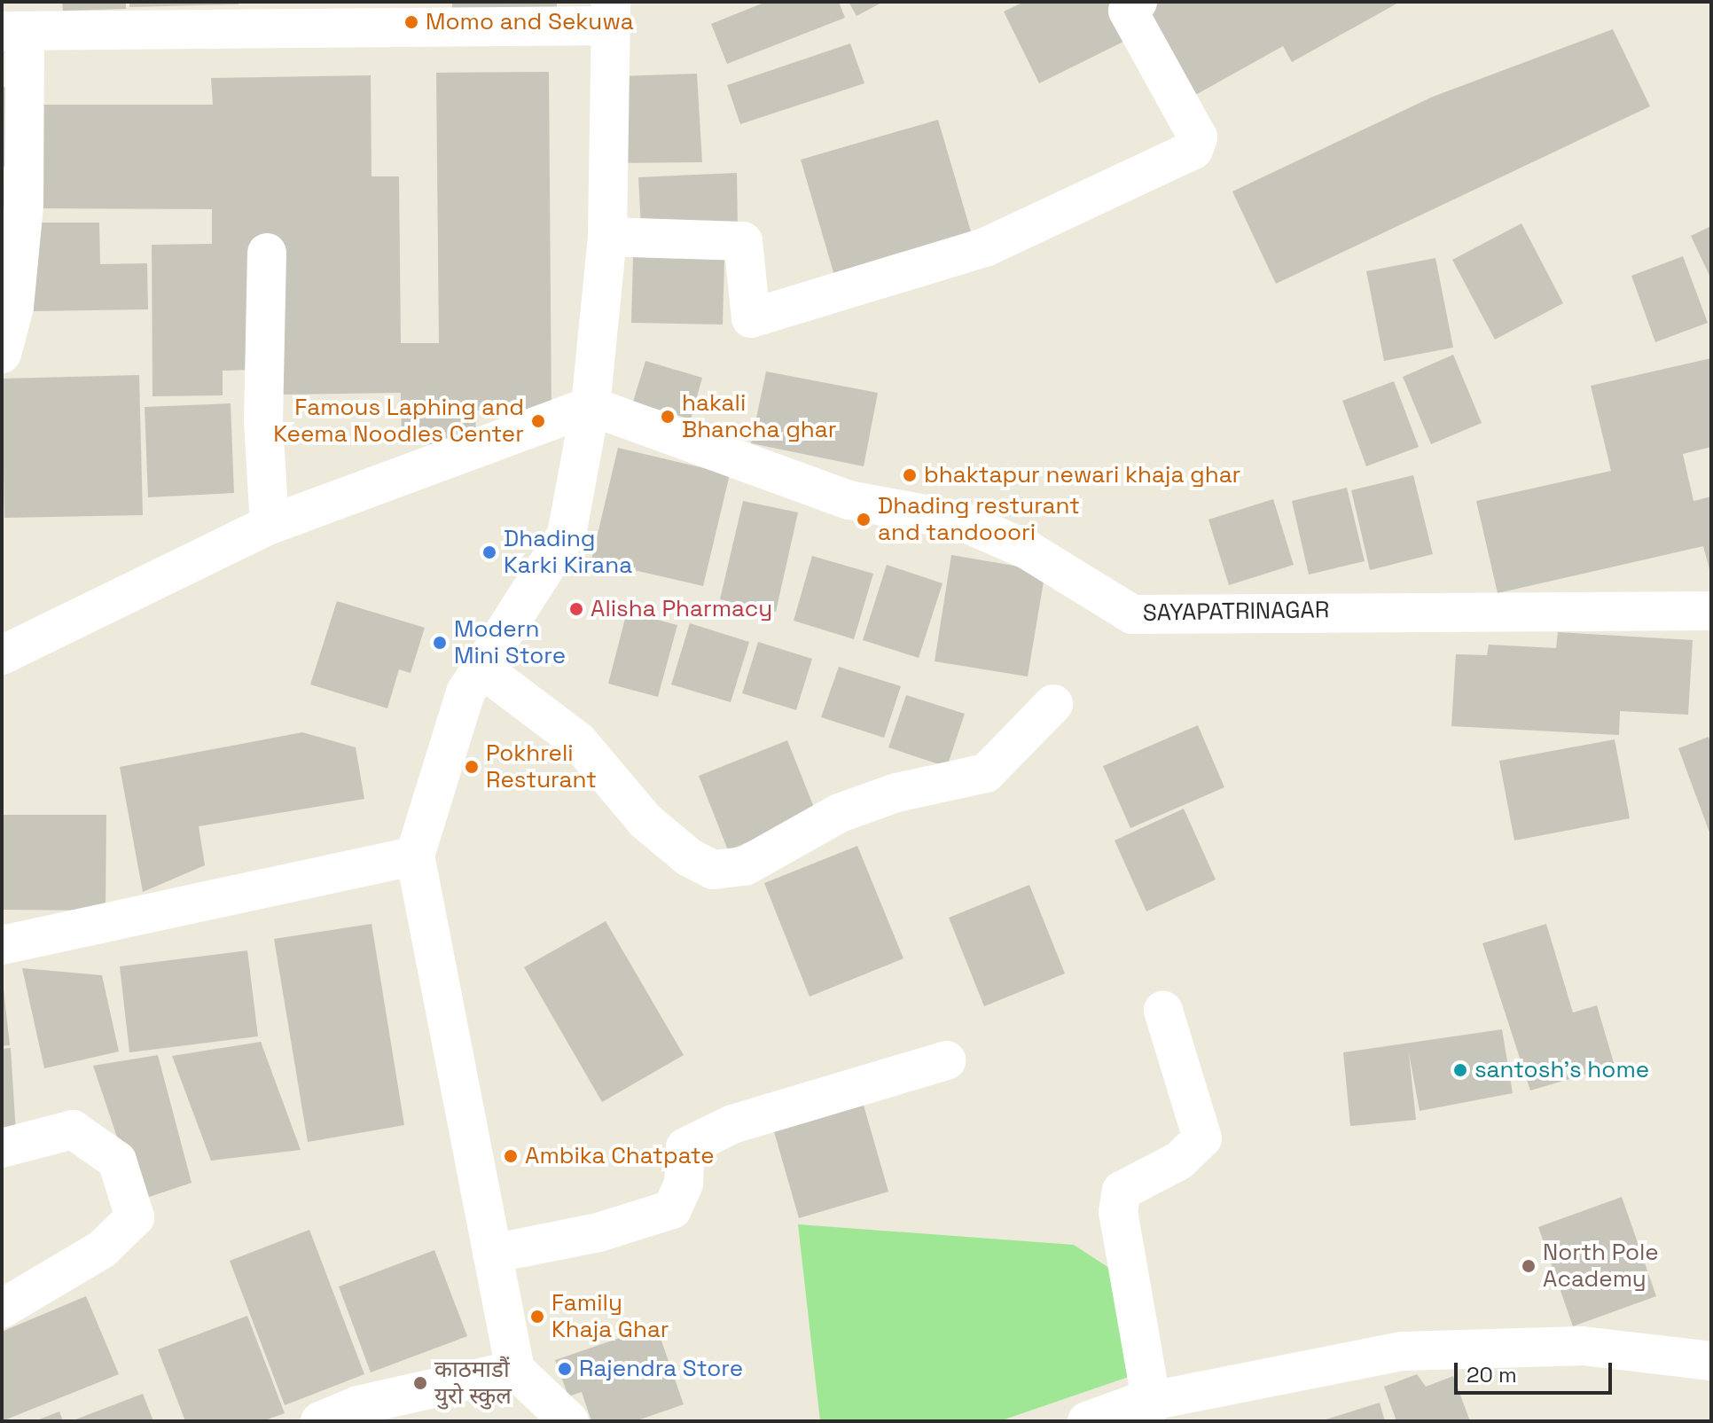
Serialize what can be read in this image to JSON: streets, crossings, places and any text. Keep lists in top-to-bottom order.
{
  "streets": {
    "street": ["SAYAPATRINAGAR"]
  },
  "places": [
    "Momo and Sekuwa",
    "hakali Bhancha ghar",
    "Famous Laphing and Keema Noodles Center",
    "bhaktapur newari khaja ghar",
    "Dhading resturant and tandooori",
    "Dhading Karki Kirana",
    "Alisha Pharmacy",
    "Modern Mini Store",
    "Pokhreli Resturant",
    "santosh's home",
    "Ambika Chatpate",
    "North Pole Academy",
    "Family Khaja Ghar",
    "Rajendra Store",
    "काठमाडौं युरो स्कुल"
  ],
  "scale_bar": "20 m"
}
